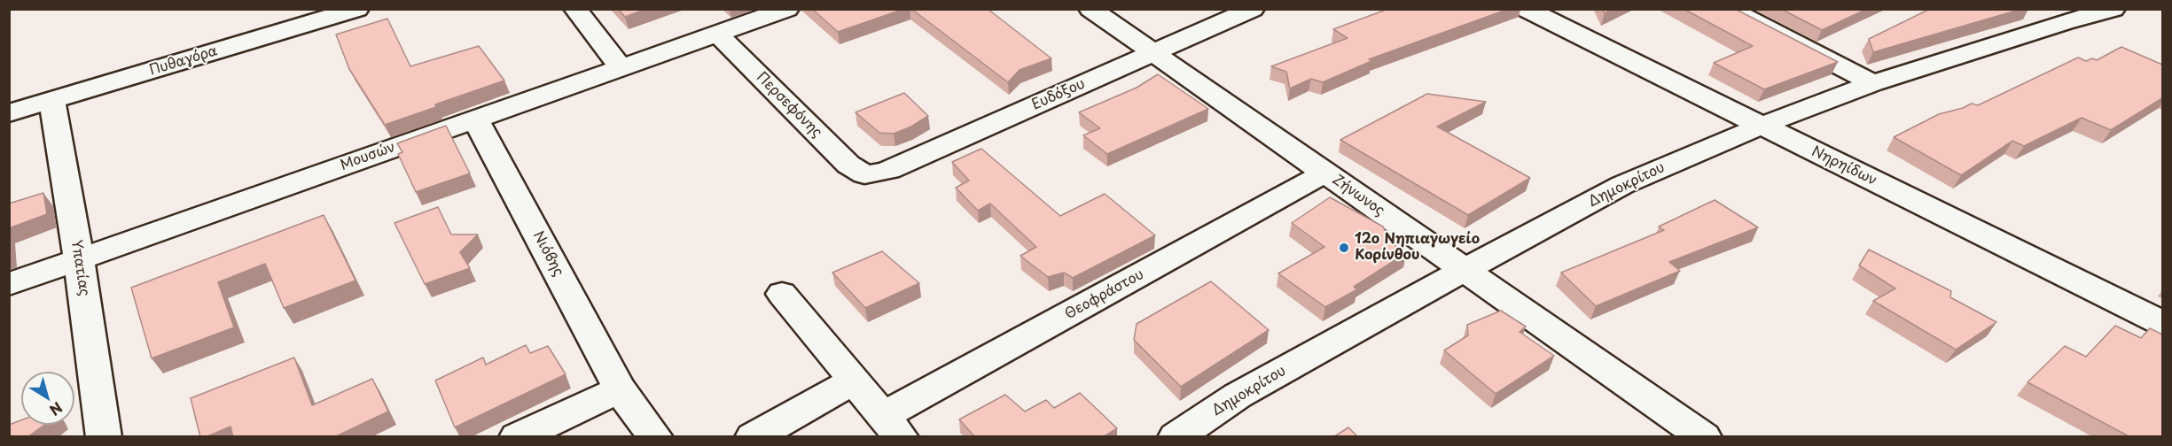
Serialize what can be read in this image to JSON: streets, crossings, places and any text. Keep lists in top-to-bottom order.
{
  "streets": {
    "street": [
      "Πυθαγόρα",
      "Ευδόξου",
      "Περσεφόνης",
      "Μουσών",
      "Νηρηίδων",
      "Δημοκρίτου",
      "Ζήνωνος",
      "Νιόβης",
      "Υπατίας",
      "Θεοφράστου"
    ]
  },
  "crossings": [
    ["Πυθαγόρα", "Υπατίας"],
    ["Ευδόξου", "Περσεφόνης"],
    ["Ευδόξου", "Ζήνωνος"],
    ["Περσεφόνης", "Μουσών"],
    ["Μουσών", "Νιόβης"],
    ["Μουσών", "Υπατίας"],
    ["Νηρηίδων", "Δημοκρίτου"],
    ["Δημοκρίτου", "Ζήνωνος"],
    ["Ζήνωνος", "Θεοφράστου"]
  ],
  "places": ["12ο Νηπιαγωγείο Κορίνθου"],
  "north": "bottom right"
}
